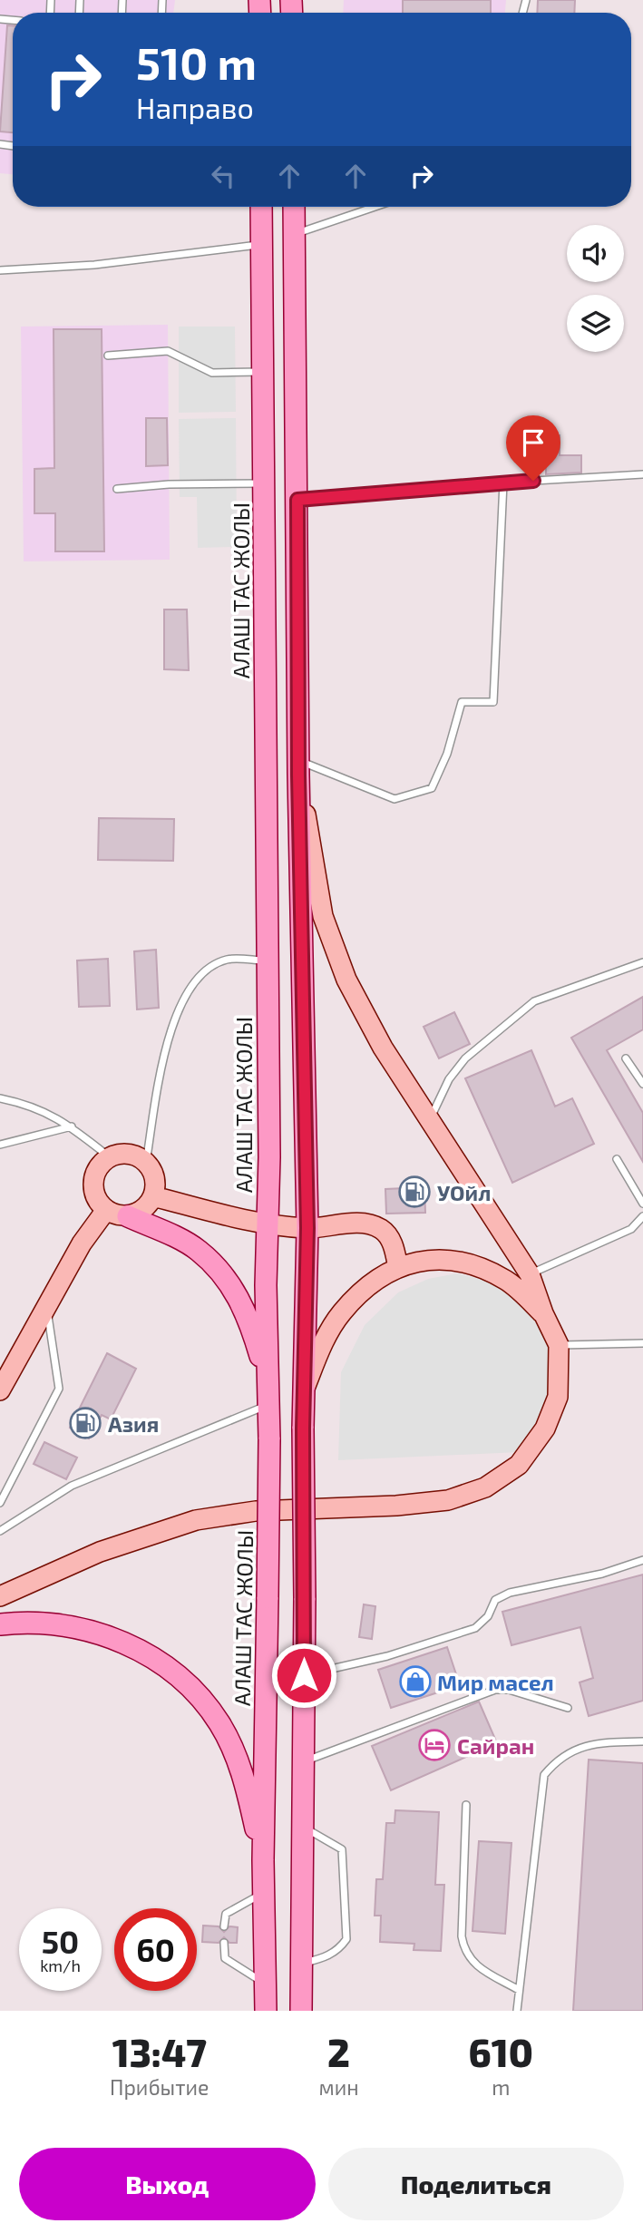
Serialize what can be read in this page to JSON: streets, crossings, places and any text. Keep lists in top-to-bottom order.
{
  "streets": {
    "main road": ["АЛАШ ТАС ЖОЛЫ"]
  },
  "places": {
    "fuel station": ["УОйл", "Азия"],
    "shop": ["Мир масел"],
    "hotel": ["Сайран"]
  },
  "page": {
    "turn": ["510 m", "Направо"],
    "speed": "50 km/h",
    "limit": "60",
    "eta": [
      "13:47",
      "Прибытие",
      "2",
      "мин",
      "610",
      "m"
    ],
    "buttons": ["Выход", "Поделиться"]
  }
}
